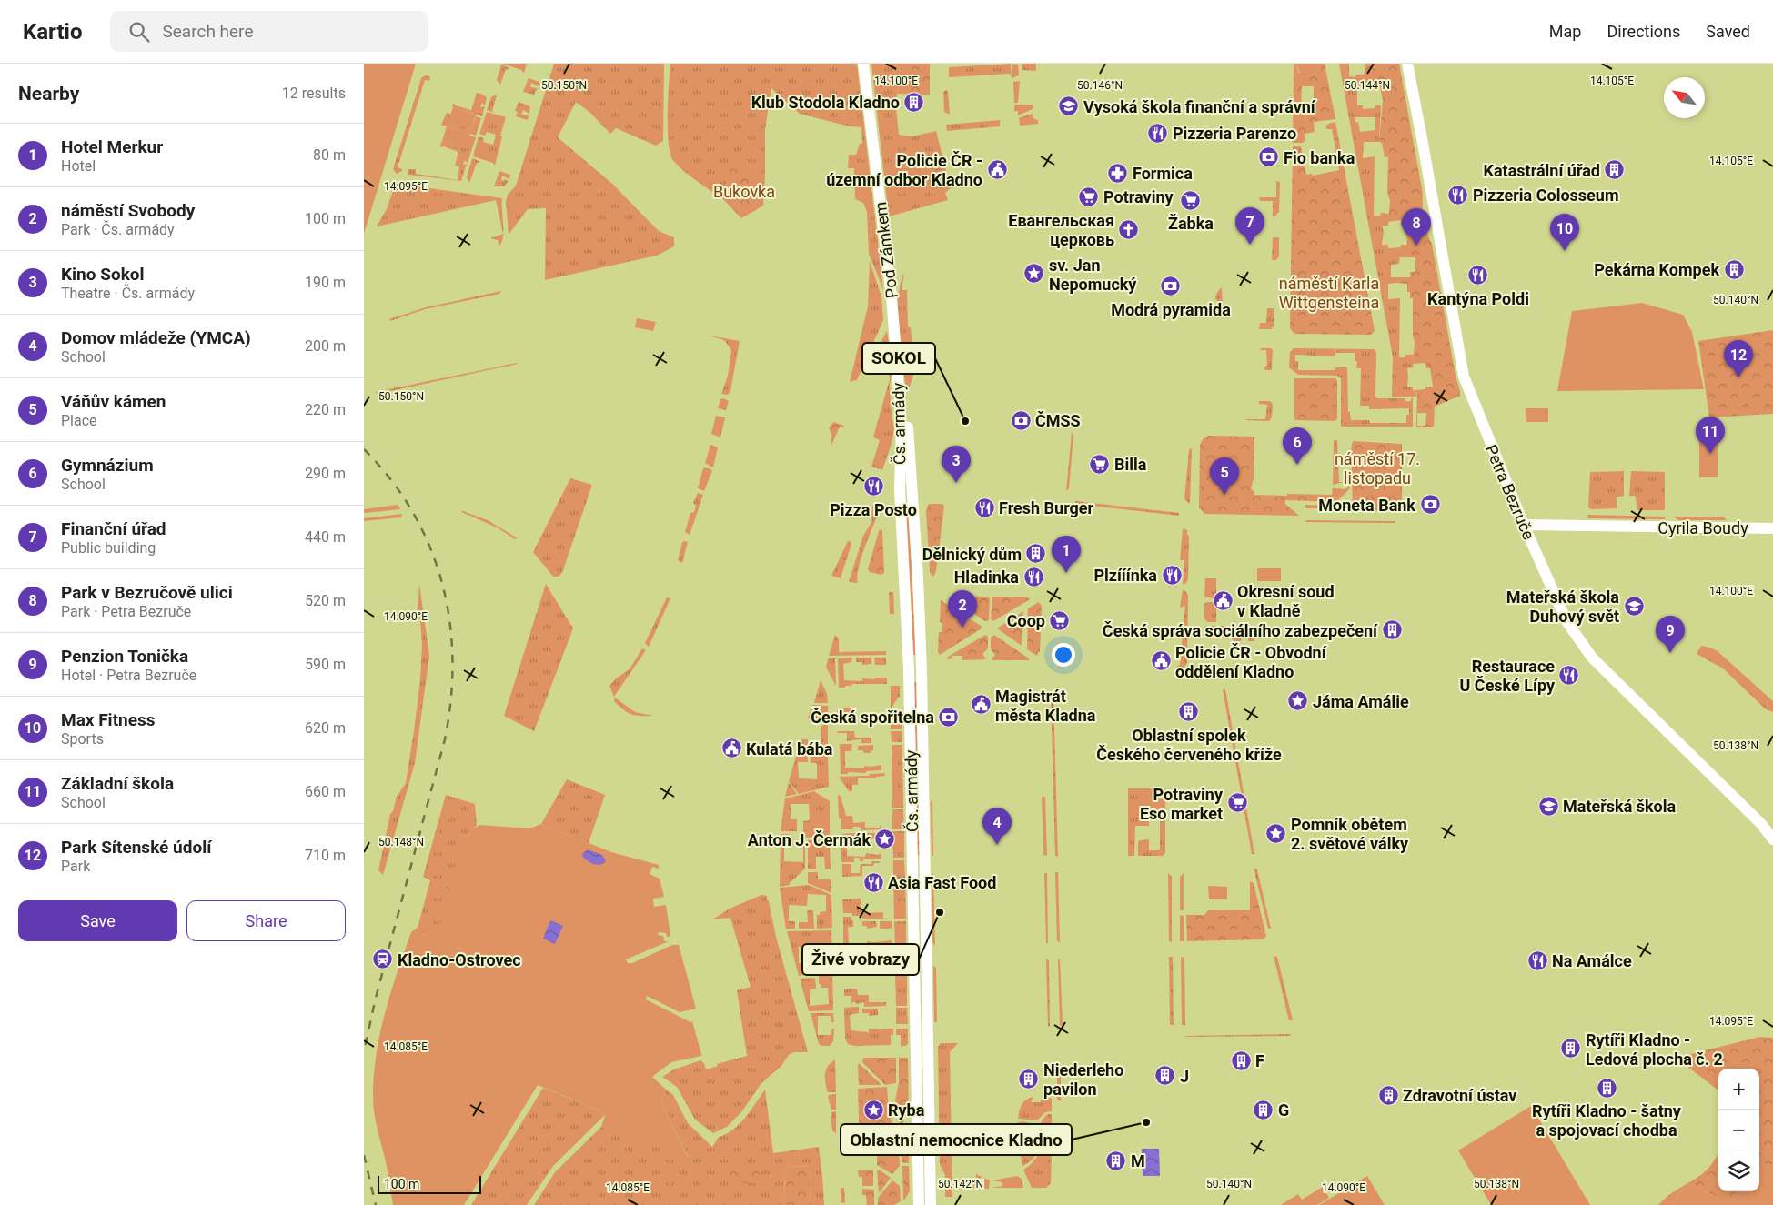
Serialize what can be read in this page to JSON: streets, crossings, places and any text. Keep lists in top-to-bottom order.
{
  "streets": {
    "main road": [
      "Pod Zámkem",
      "Čs. armády",
      "Petra Bezruče",
      "Cyrila Boudy"
    ]
  },
  "crossings": [
    ["Pod Zámkem", "Čs. armády"],
    ["Petra Bezruče", "Cyrila Boudy"]
  ],
  "parks": ["Bukovka", "náměstí Karla Wittgensteina", "náměstí 17. listopadu"],
  "places": {
    "building": [
      "Klub Stodola Kladno",
      "Katastrální úřad",
      "Pekárna Kompek",
      "Dělnický dům",
      "Česká správa sociálního zabezpečení",
      "Oblastní spolek Českého červeného kříže",
      "Rytíři Kladno - Ledová plocha č. 2",
      "F",
      "J",
      "Niederleho pavilon",
      "Rytíři Kladno - šatny a spojovací chodba",
      "Zdravotní ústav",
      "G",
      "M"
    ],
    "school or university": ["Vysoká škola finanční a správní", "Mateřská škola Duhový svět", "Mateřská škola"],
    "restaurant": [
      "Pizzeria Parenzo",
      "Pizzeria Colosseum",
      "Kantýna Poldi",
      "Pizza Posto",
      "Fresh Burger",
      "Plzííínka",
      "Hladinka",
      "Restaurace U České Lípy",
      "Asia Fast Food",
      "Na Amálce"
    ],
    "bank": [
      "Fio banka",
      "Modrá pyramida",
      "ČMSS",
      "Moneta Bank",
      "Česká spořitelna"
    ],
    "public building": [
      "Policie ČR - územní odbor Kladno",
      "Okresní soud v Kladně",
      "Policie ČR - Obvodní oddělení Kladno",
      "Magistrát města Kladna",
      "Kulatá bába"
    ],
    "pharmacy": ["Formica"],
    "supermarket": [
      "Potraviny",
      "Žabka",
      "Billa",
      "Coop",
      "Potraviny Eso market"
    ],
    "church": ["Евангельская церковь"],
    "place": [
      "sv. Jan Nepomucký",
      "Jáma Amálie",
      "Pomník obětem 2. světové války",
      "Anton J. Čermák",
      "Ryba"
    ],
    "other": ["SOKOL", "Živé vobrazy", "Oblastní nemocnice Kladno"],
    "station": ["Kladno-Ostrovec"]
  },
  "scale_bar": "100 m",
  "north": "top left",
  "page": {
    "header": "Kartio",
    "search": "Search here",
    "nav": ["Map", "Directions", "Saved"],
    "heading": ["Nearby", "12 results"],
    "list": [
      {
        "mark": "1",
        "name": "Hotel Merkur",
        "note": "Hotel",
        "value": "80 m"
      },
      {
        "mark": "2",
        "name": "náměstí Svobody",
        "note": "Park · Čs. armády",
        "value": "100 m"
      },
      {
        "mark": "3",
        "name": "Kino Sokol",
        "note": "Theatre · Čs. armády",
        "value": "190 m"
      },
      {
        "mark": "4",
        "name": "Domov mládeže (YMCA)",
        "note": "School",
        "value": "200 m"
      },
      {
        "mark": "5",
        "name": "Váňův kámen",
        "note": "Place",
        "value": "220 m"
      },
      {
        "mark": "6",
        "name": "Gymnázium",
        "note": "School",
        "value": "290 m"
      },
      {
        "mark": "7",
        "name": "Finanční úřad",
        "note": "Public building",
        "value": "440 m"
      },
      {
        "mark": "8",
        "name": "Park v Bezručově ulici",
        "note": "Park · Petra Bezruče",
        "value": "520 m"
      },
      {
        "mark": "9",
        "name": "Penzion Tonička",
        "note": "Hotel · Petra Bezruče",
        "value": "590 m"
      },
      {
        "mark": "10",
        "name": "Max Fitness",
        "note": "Sports",
        "value": "620 m"
      },
      {
        "mark": "11",
        "name": "Základní škola",
        "note": "School",
        "value": "660 m"
      },
      {
        "mark": "12",
        "name": "Park Sítenské údolí",
        "note": "Park",
        "value": "710 m"
      }
    ],
    "pins": [
      "7",
      "8",
      "10",
      "12",
      "11",
      "6",
      "3",
      "5",
      "1",
      "2",
      "9",
      "4"
    ],
    "buttons": ["Save", "Share"],
    "map_buttons": ["+", "−"],
    "scale": "100 m"
  },
  "coordinates": [
    "14.100°E",
    "14.105°E",
    "50.150°N",
    "50.146°N",
    "50.144°N",
    "14.095°E",
    "50.140°N",
    "14.090°E",
    "50.138°N",
    "50.148°N",
    "14.085°E",
    "50.142°N"
  ]
}
